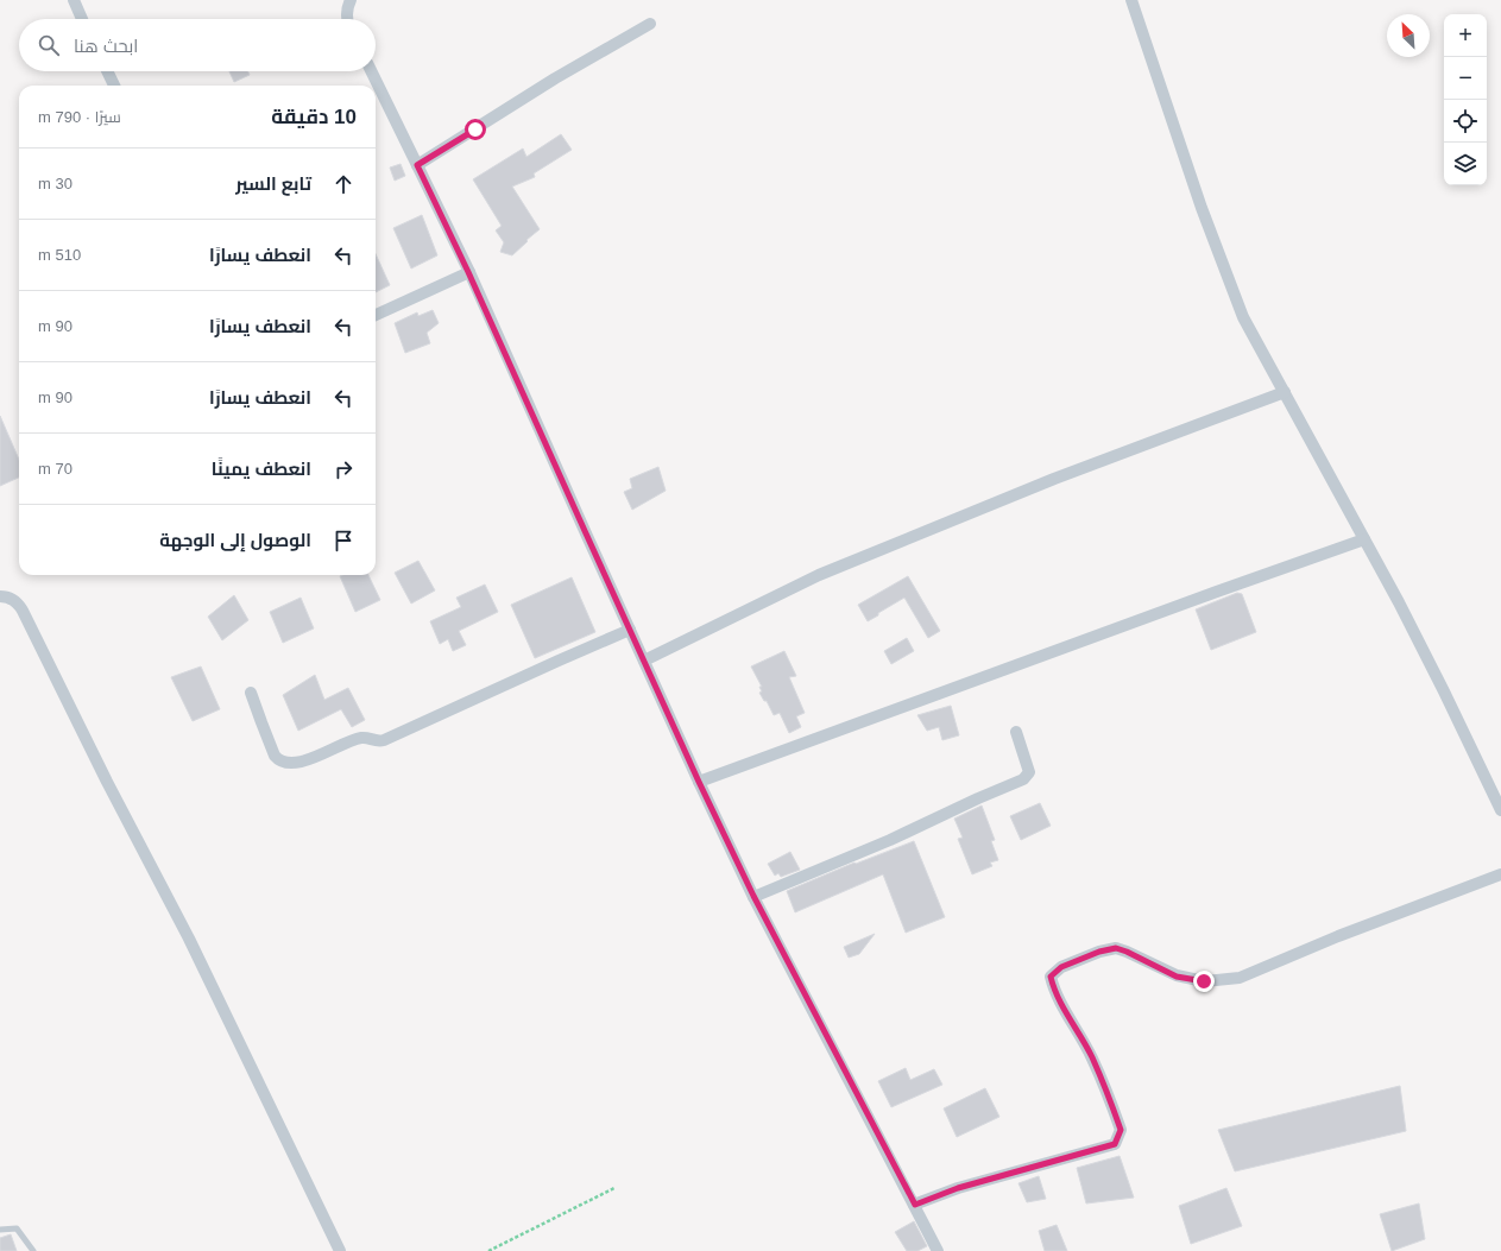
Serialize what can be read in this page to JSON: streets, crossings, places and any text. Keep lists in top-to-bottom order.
{
  "north": "top left",
  "page": {
    "map_buttons": ["+", "−"],
    "search": "ابحث هنا",
    "heading": ["10 دقيقة", "سيرًا · 790 m"],
    "list": [
      ["تابع السير", "30 m"],
      ["انعطف يسارًا", "510 m"],
      ["انعطف يسارًا", "90 m"],
      ["انعطف يسارًا", "90 m"],
      ["انعطف يمينًا", "70 m"],
      "الوصول إلى الوجهة"
    ]
  }
}
